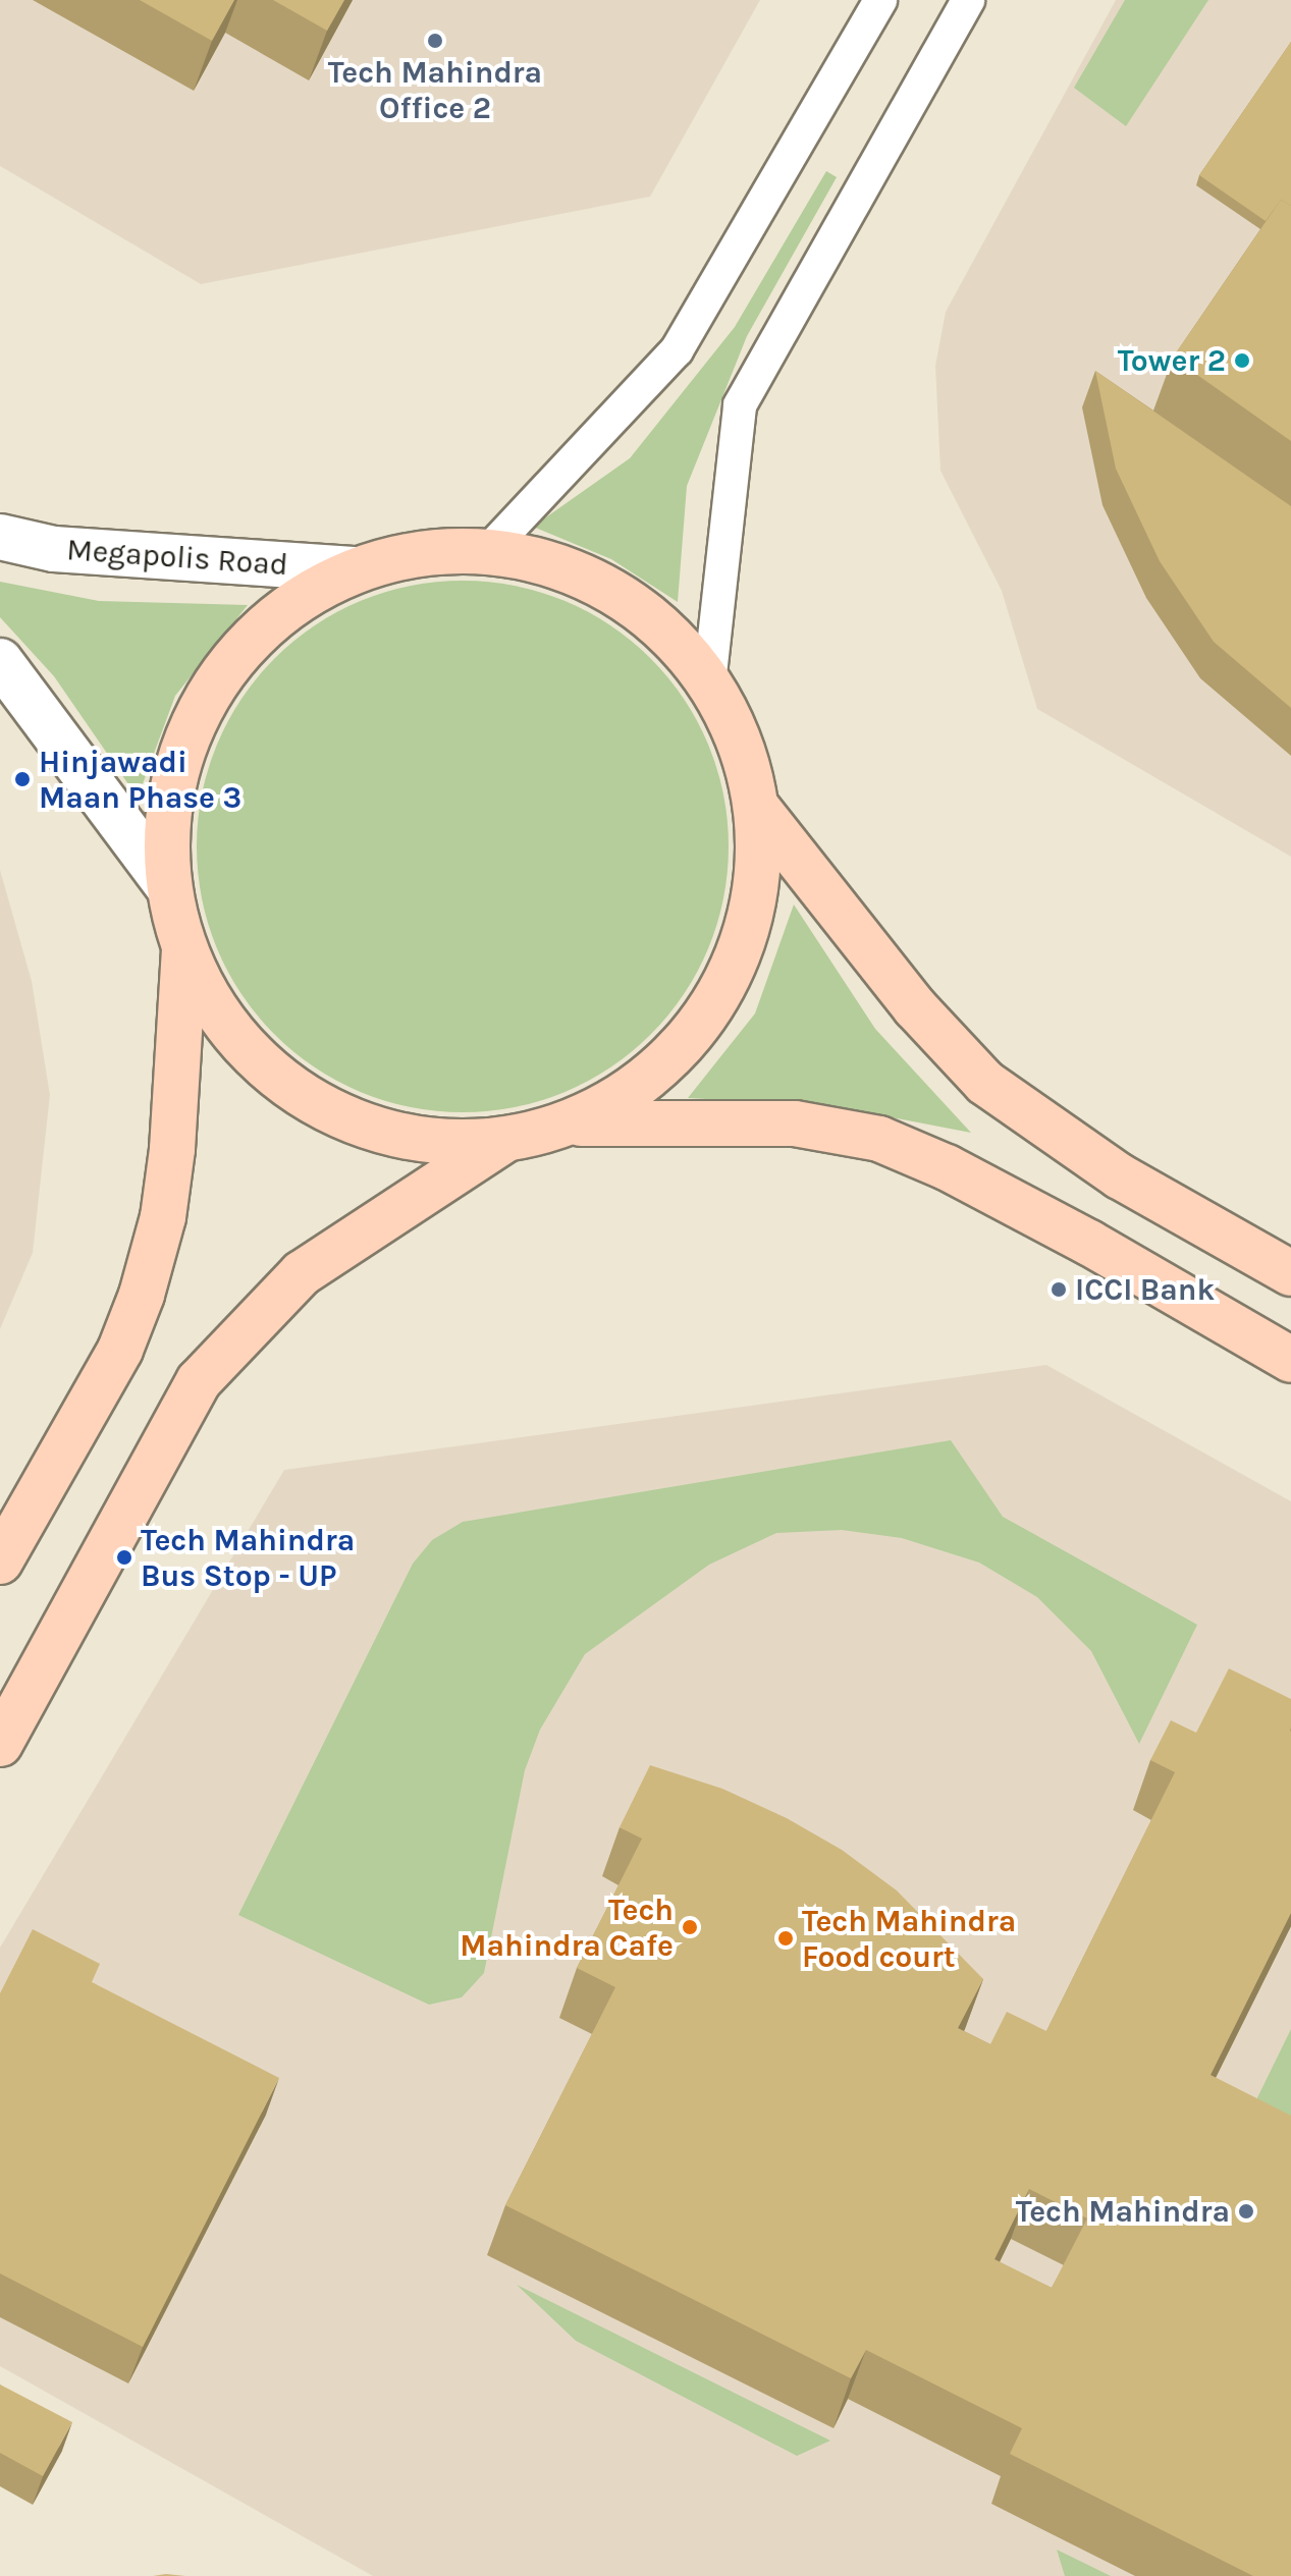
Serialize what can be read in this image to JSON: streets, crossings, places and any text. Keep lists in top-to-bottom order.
{
  "streets": {
    "street": ["Megapolis Road"]
  },
  "places": [
    "Tech Mahindra Office 2",
    "Tower 2",
    "Hinjawadi Maan Phase 3",
    "ICCI Bank",
    "Tech Mahindra Bus Stop - UP",
    "Tech Mahindra Cafe",
    "Tech Mahindra Food court",
    "Tech Mahindra"
  ]
}
